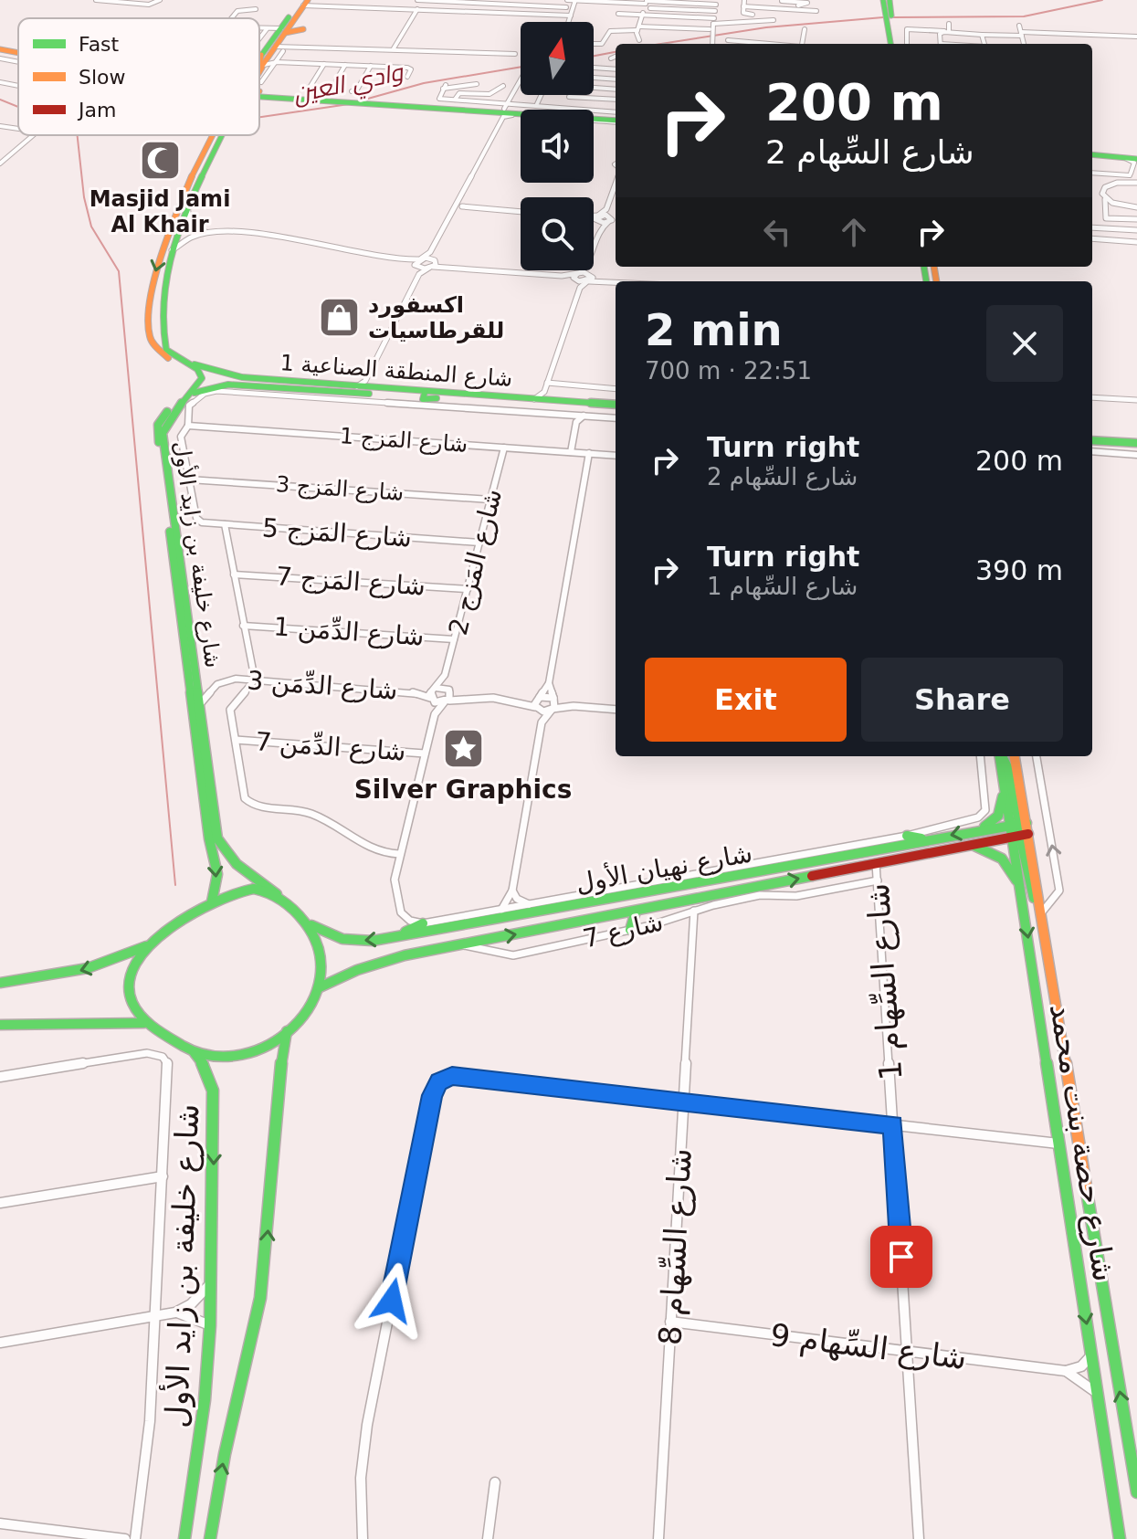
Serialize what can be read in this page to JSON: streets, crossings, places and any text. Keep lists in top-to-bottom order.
{
  "streets": {
    "main road": [
      "شارع المنطقة الصناعية 1",
      "شارع خليفة بن زايد الأول",
      "شارع نهيان الأول",
      "شارع حصة بنت محمد"
    ],
    "street": [
      "شارع المَزج 1",
      "شارع المَزج 3",
      "شارع المَزج 5",
      "شارع المَزج 2",
      "شارع المَزج 7",
      "شارع الدِّمَن 1",
      "شارع الدِّمَن 3",
      "شارع الدِّمَن 7",
      "شارع 7",
      "شارع السِّهام 1",
      "شارع السِّهام 8",
      "شارع السِّهام 9"
    ]
  },
  "crossings": [
    ["شارع المنطقة الصناعية 1", "شارع خليفة بن زايد الأول"],
    ["شارع المَزج 1", "شارع المَزج 2"],
    ["شارع المَزج 3", "شارع المَزج 5"],
    ["شارع المَزج 3", "شارع المَزج 2"],
    ["شارع المَزج 5", "شارع المَزج 2"],
    ["شارع خليفة بن زايد الأول", "شارع الدِّمَن 3"],
    ["شارع خليفة بن زايد الأول", "شارع نهيان الأول"],
    ["شارع المَزج 2", "شارع المَزج 7"],
    ["شارع المَزج 2", "شارع الدِّمَن 1"],
    ["شارع المَزج 2", "شارع الدِّمَن 3"],
    ["شارع نهيان الأول", "شارع 7"],
    ["شارع نهيان الأول", "شارع السِّهام 1"],
    ["شارع نهيان الأول", "شارع حصة بنت محمد"],
    ["شارع 7", "شارع السِّهام 1"],
    ["شارع 7", "شارع السِّهام 8"],
    ["شارع السِّهام 1", "شارع السِّهام 9"],
    ["شارع حصة بنت محمد", "شارع السِّهام 9"],
    ["شارع السِّهام 8", "شارع السِّهام 9"]
  ],
  "water": ["وادي العين"],
  "places": {
    "mosque": ["Masjid Jami Al Khair"],
    "shop": ["اكسفورد للقرطاسيات"],
    "place": ["Silver Graphics"]
  },
  "legend": ["Fast", "Slow", "Jam"],
  "north": "top",
  "page": {
    "turn": ["200 m", "شارع السِّهام 2"],
    "heading": ["2 min", "700 m · 22:51"],
    "list": [
      {
        "name": "Turn right",
        "note": "شارع السِّهام 2",
        "value": "200 m"
      },
      {
        "name": "Turn right",
        "note": "شارع السِّهام 1",
        "value": "390 m"
      }
    ],
    "buttons": ["Exit", "Share"]
  }
}
